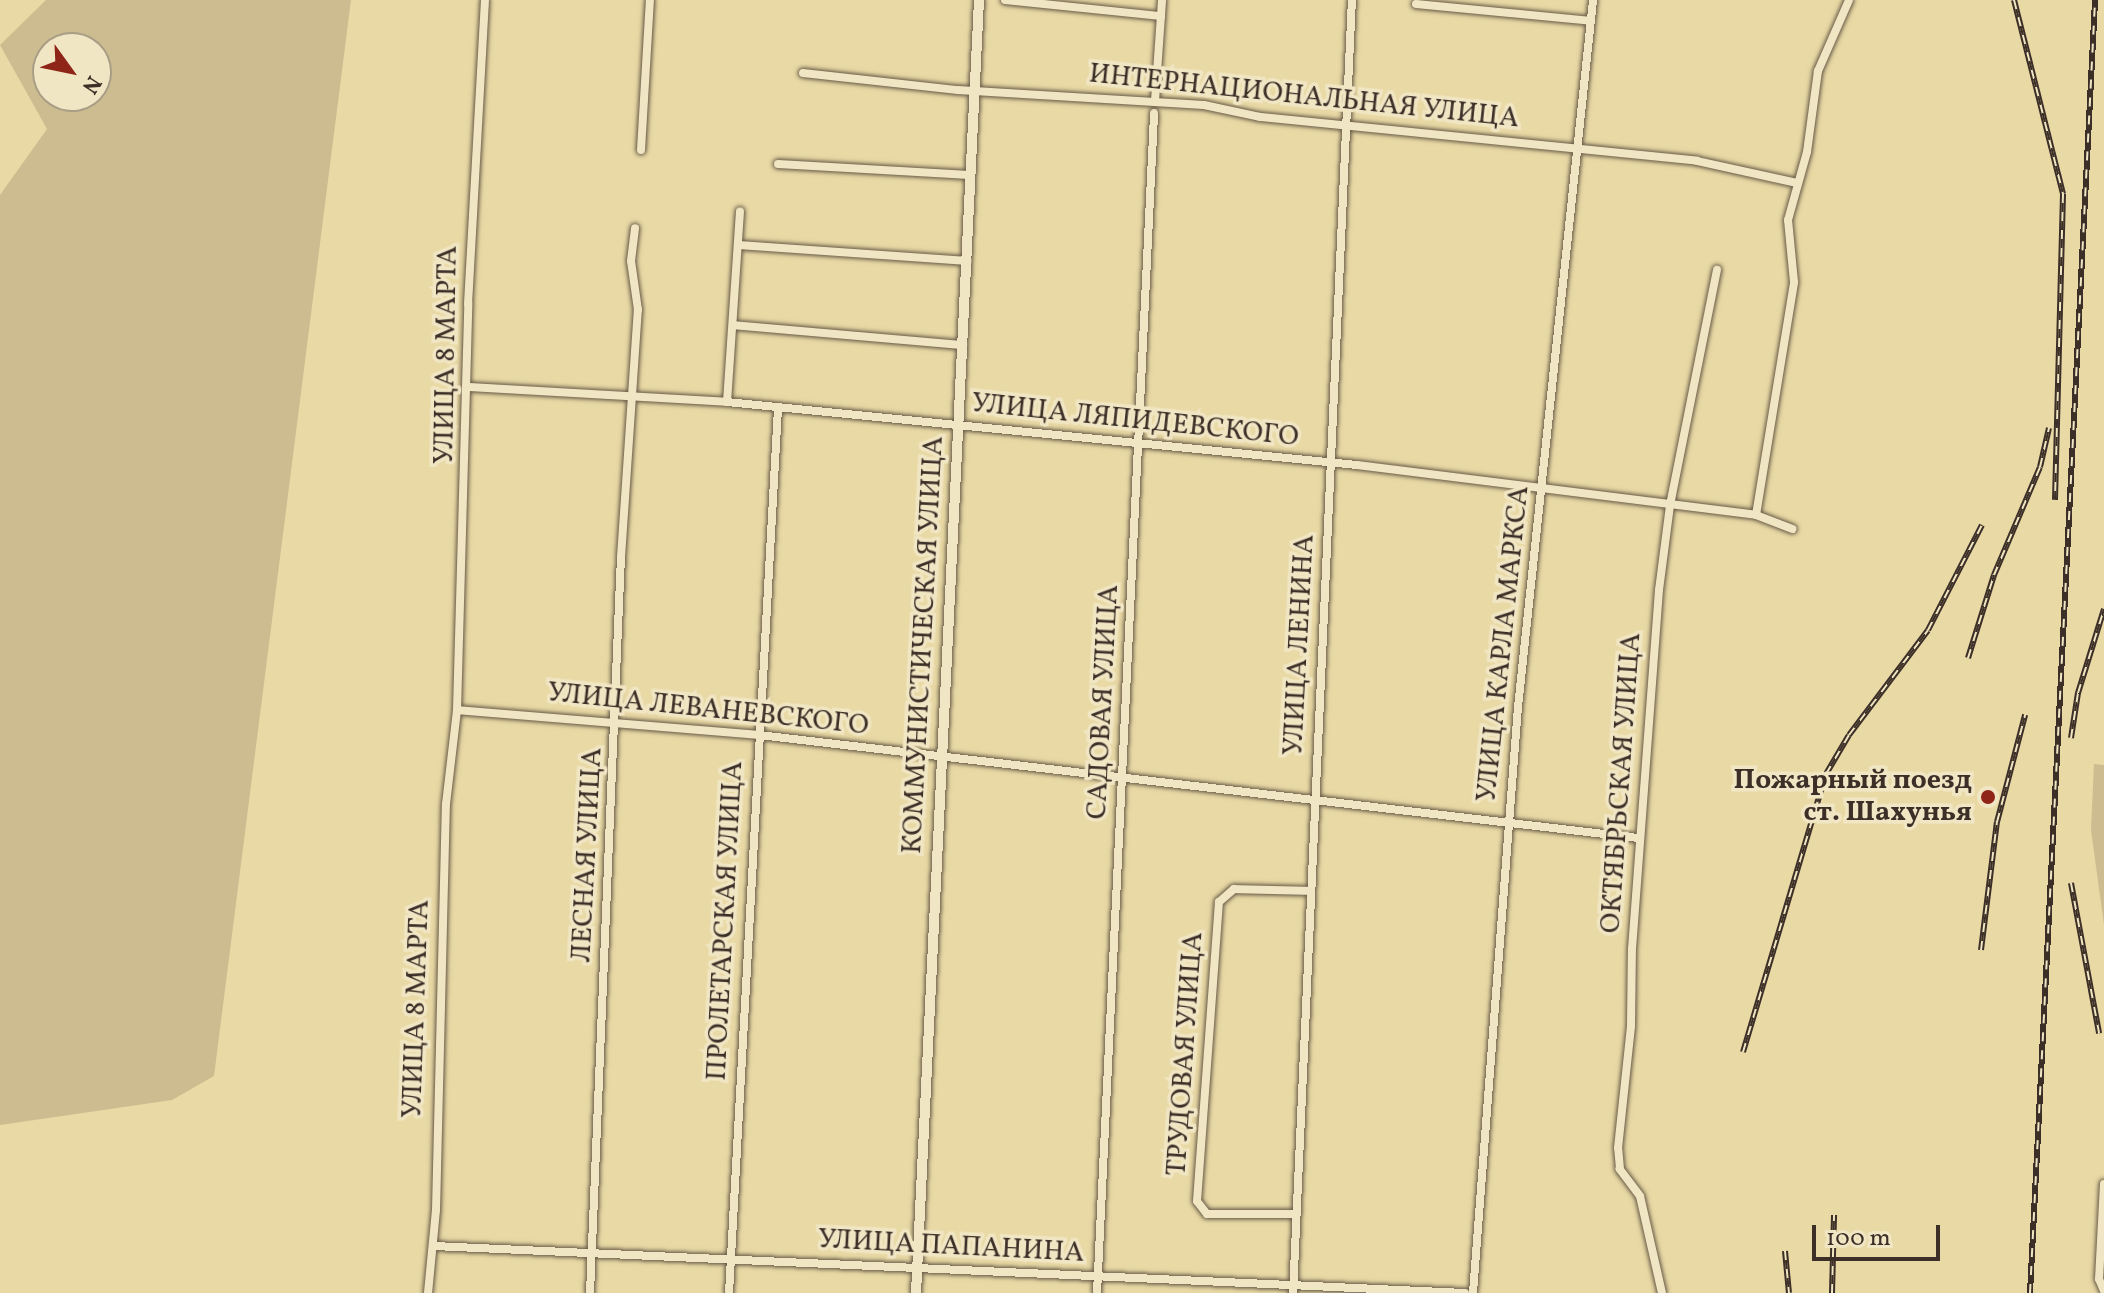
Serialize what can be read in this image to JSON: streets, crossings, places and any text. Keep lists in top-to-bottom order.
{
  "streets": {
    "street": [
      "ИНТЕРНАЦИОНАЛЬНАЯ УЛИЦА",
      "УЛИЦА 8 МАРТА",
      "УЛИЦА ЛЯПИДЕВСКОГО",
      "УЛИЦА КАРЛА МАРКСА",
      "КОММУНИСТИЧЕСКАЯ УЛИЦА",
      "УЛИЦА ЛЕНИНА",
      "САДОВАЯ УЛИЦА",
      "УЛИЦА ЛЕВАНЕВСКОГО",
      "ОКТЯБРЬСКАЯ УЛИЦА",
      "ЛЕСНАЯ УЛИЦА",
      "ПРОЛЕТАРСКАЯ УЛИЦА",
      "ТРУДОВАЯ УЛИЦА",
      "УЛИЦА ПАПАНИНА"
    ]
  },
  "crossings": [
    ["ИНТЕРНАЦИОНАЛЬНАЯ УЛИЦА", "УЛИЦА КАРЛА МАРКСА"],
    ["ИНТЕРНАЦИОНАЛЬНАЯ УЛИЦА", "КОММУНИСТИЧЕСКАЯ УЛИЦА"],
    ["ИНТЕРНАЦИОНАЛЬНАЯ УЛИЦА", "УЛИЦА ЛЕНИНА"],
    ["УЛИЦА 8 МАРТА", "УЛИЦА ЛЯПИДЕВСКОГО"],
    ["УЛИЦА 8 МАРТА", "УЛИЦА ЛЕВАНЕВСКОГО"],
    ["УЛИЦА 8 МАРТА", "УЛИЦА ПАПАНИНА"],
    ["УЛИЦА ЛЯПИДЕВСКОГО", "УЛИЦА КАРЛА МАРКСА"],
    ["УЛИЦА ЛЯПИДЕВСКОГО", "КОММУНИСТИЧЕСКАЯ УЛИЦА"],
    ["УЛИЦА ЛЯПИДЕВСКОГО", "УЛИЦА ЛЕНИНА"],
    ["УЛИЦА ЛЯПИДЕВСКОГО", "САДОВАЯ УЛИЦА"],
    ["УЛИЦА ЛЯПИДЕВСКОГО", "ОКТЯБРЬСКАЯ УЛИЦА"],
    ["УЛИЦА ЛЯПИДЕВСКОГО", "ЛЕСНАЯ УЛИЦА"],
    ["УЛИЦА ЛЯПИДЕВСКОГО", "ПРОЛЕТАРСКАЯ УЛИЦА"],
    ["УЛИЦА КАРЛА МАРКСА", "УЛИЦА ЛЕВАНЕВСКОГО"],
    ["КОММУНИСТИЧЕСКАЯ УЛИЦА", "УЛИЦА ЛЕВАНЕВСКОГО"],
    ["КОММУНИСТИЧЕСКАЯ УЛИЦА", "УЛИЦА ПАПАНИНА"],
    ["УЛИЦА ЛЕНИНА", "УЛИЦА ЛЕВАНЕВСКОГО"],
    ["УЛИЦА ЛЕНИНА", "ТРУДОВАЯ УЛИЦА"],
    ["УЛИЦА ЛЕНИНА", "УЛИЦА ПАПАНИНА"],
    ["САДОВАЯ УЛИЦА", "УЛИЦА ЛЕВАНЕВСКОГО"],
    ["САДОВАЯ УЛИЦА", "УЛИЦА ПАПАНИНА"],
    ["УЛИЦА ЛЕВАНЕВСКОГО", "ОКТЯБРЬСКАЯ УЛИЦА"],
    ["УЛИЦА ЛЕВАНЕВСКОГО", "ЛЕСНАЯ УЛИЦА"],
    ["УЛИЦА ЛЕВАНЕВСКОГО", "ПРОЛЕТАРСКАЯ УЛИЦА"],
    ["ЛЕСНАЯ УЛИЦА", "УЛИЦА ПАПАНИНА"],
    ["ПРОЛЕТАРСКАЯ УЛИЦА", "УЛИЦА ПАПАНИНА"]
  ],
  "places": ["Пожарный поезд ст. Шахунья"],
  "scale_bar": "100 m",
  "north": "bottom right"
}
